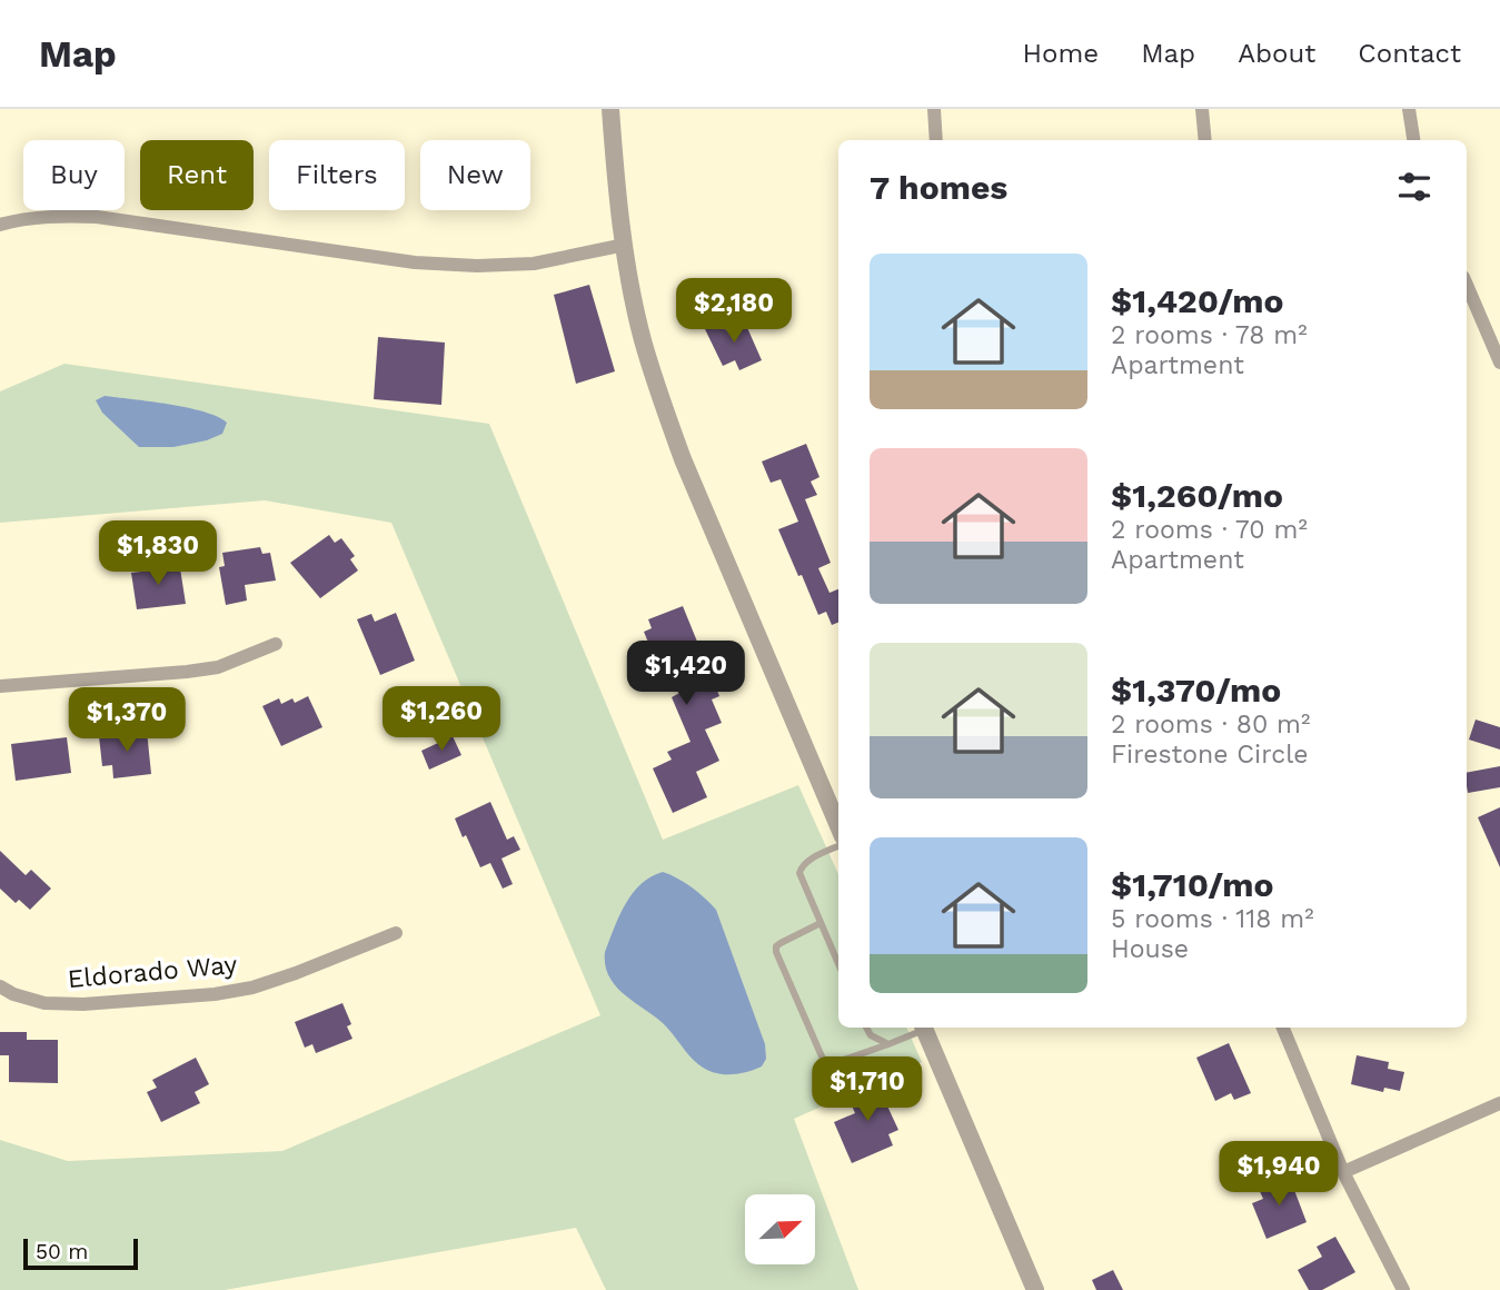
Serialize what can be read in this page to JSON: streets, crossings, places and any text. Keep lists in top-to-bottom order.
{
  "streets": {
    "street": ["Eldorado Way"]
  },
  "scale_bar": "50 m",
  "north": "top right",
  "page": {
    "header": "Map",
    "nav": [
      "Home",
      "Map",
      "About",
      "Contact"
    ],
    "chip": [
      "Buy",
      "Rent",
      "Filters",
      "New"
    ],
    "heading": "7 homes",
    "list": [
      {
        "name": "$1,420/mo",
        "note": "2 rooms · 78 m² · Apartment"
      },
      {
        "name": "$1,260/mo",
        "note": "2 rooms · 70 m² · Apartment"
      },
      {
        "name": "$1,370/mo",
        "note": "2 rooms · 80 m² · Firestone Circle"
      },
      {
        "name": "$1,710/mo",
        "note": "5 rooms · 118 m² · House"
      }
    ],
    "price": [
      "$2,180",
      "$1,830",
      "$1,420",
      "$1,260",
      "$1,370",
      "$1,710",
      "$1,940"
    ],
    "scale": "50 m"
  }
}
